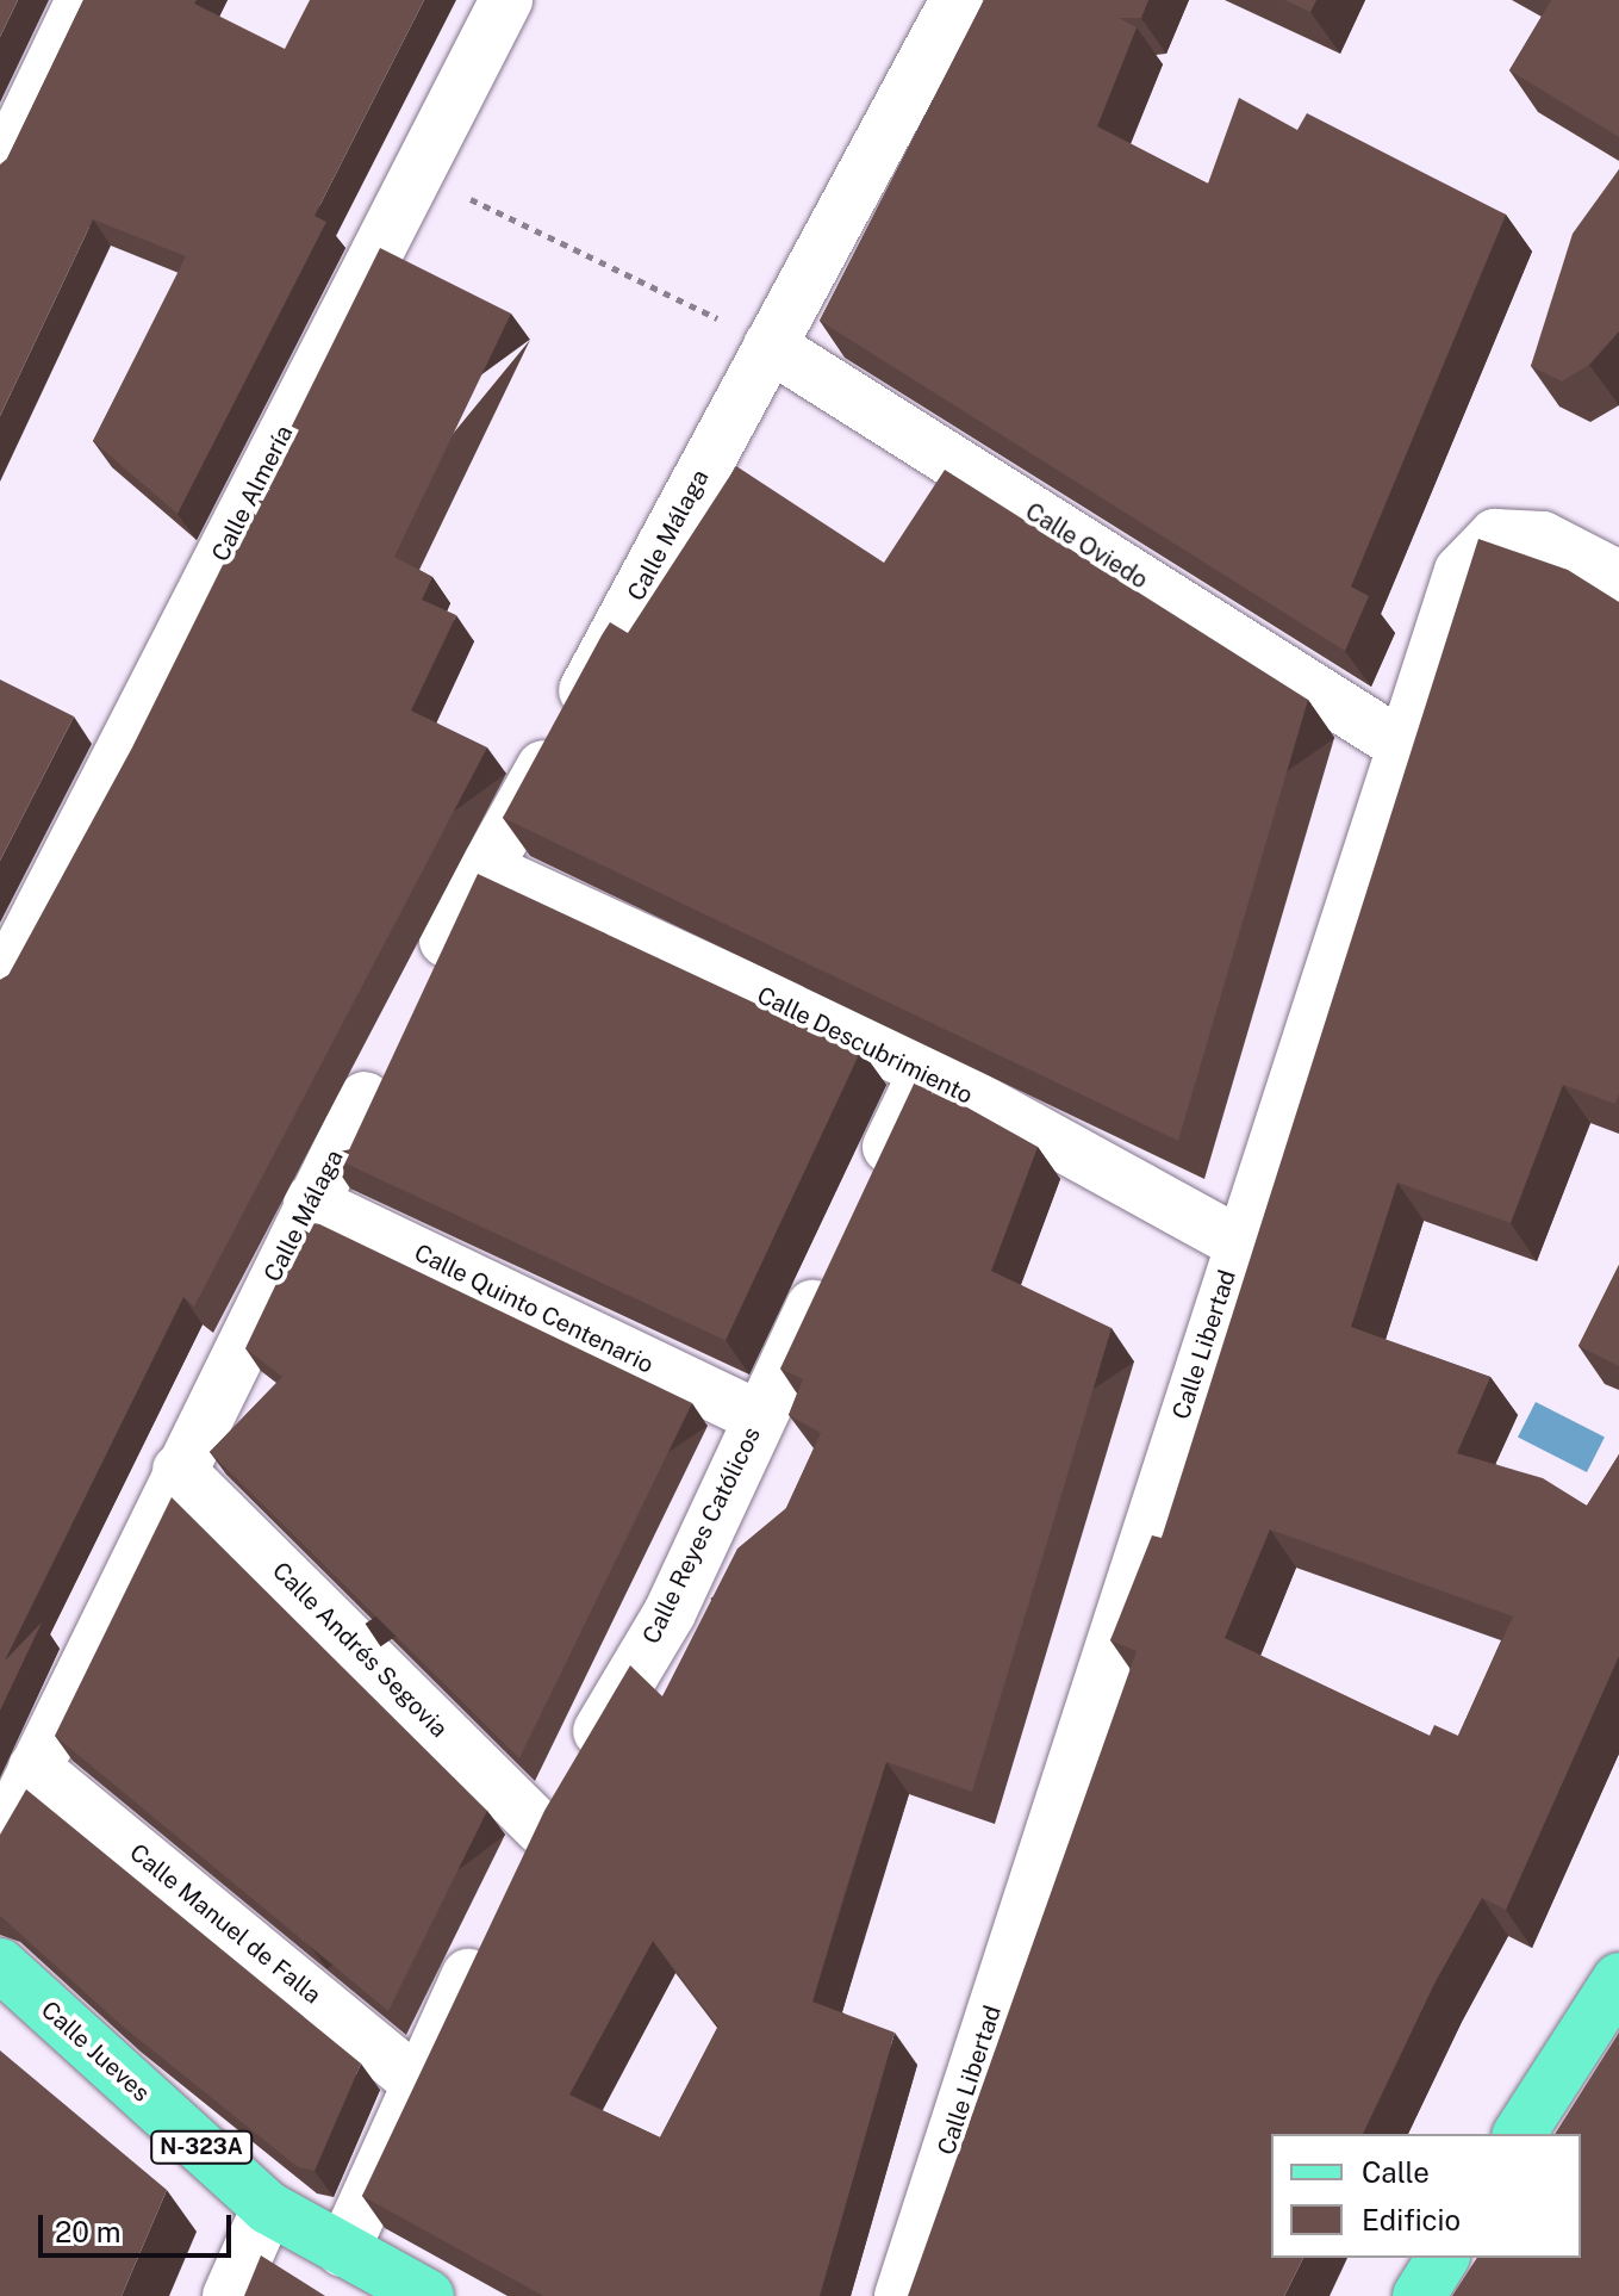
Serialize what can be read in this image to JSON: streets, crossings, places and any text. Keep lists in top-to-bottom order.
{
  "streets": {
    "main road": ["Calle Jueves", "N-323A"],
    "street": [
      "Calle Almería",
      "Calle Málaga",
      "Calle Oviedo",
      "Calle Descubrimiento",
      "Calle Quinto Centenario",
      "Calle Libertad",
      "Calle Reyes Católicos",
      "Calle Andrés Segovia",
      "Calle Manuel de Falla"
    ]
  },
  "crossings": [
    ["Calle Málaga", "Calle Oviedo"],
    ["Calle Málaga", "Calle Descubrimiento"],
    ["Calle Málaga", "Calle Quinto Centenario"],
    ["Calle Málaga", "Calle Andrés Segovia"],
    ["Calle Málaga", "Calle Manuel de Falla"],
    ["Calle Oviedo", "Calle Libertad"],
    ["Calle Descubrimiento", "Calle Libertad"],
    ["Calle Quinto Centenario", "Calle Reyes Católicos"],
    ["Calle Reyes Católicos", "Calle Andrés Segovia"]
  ],
  "legend": ["Calle", "Edificio"],
  "scale_bar": "20 m"
}
